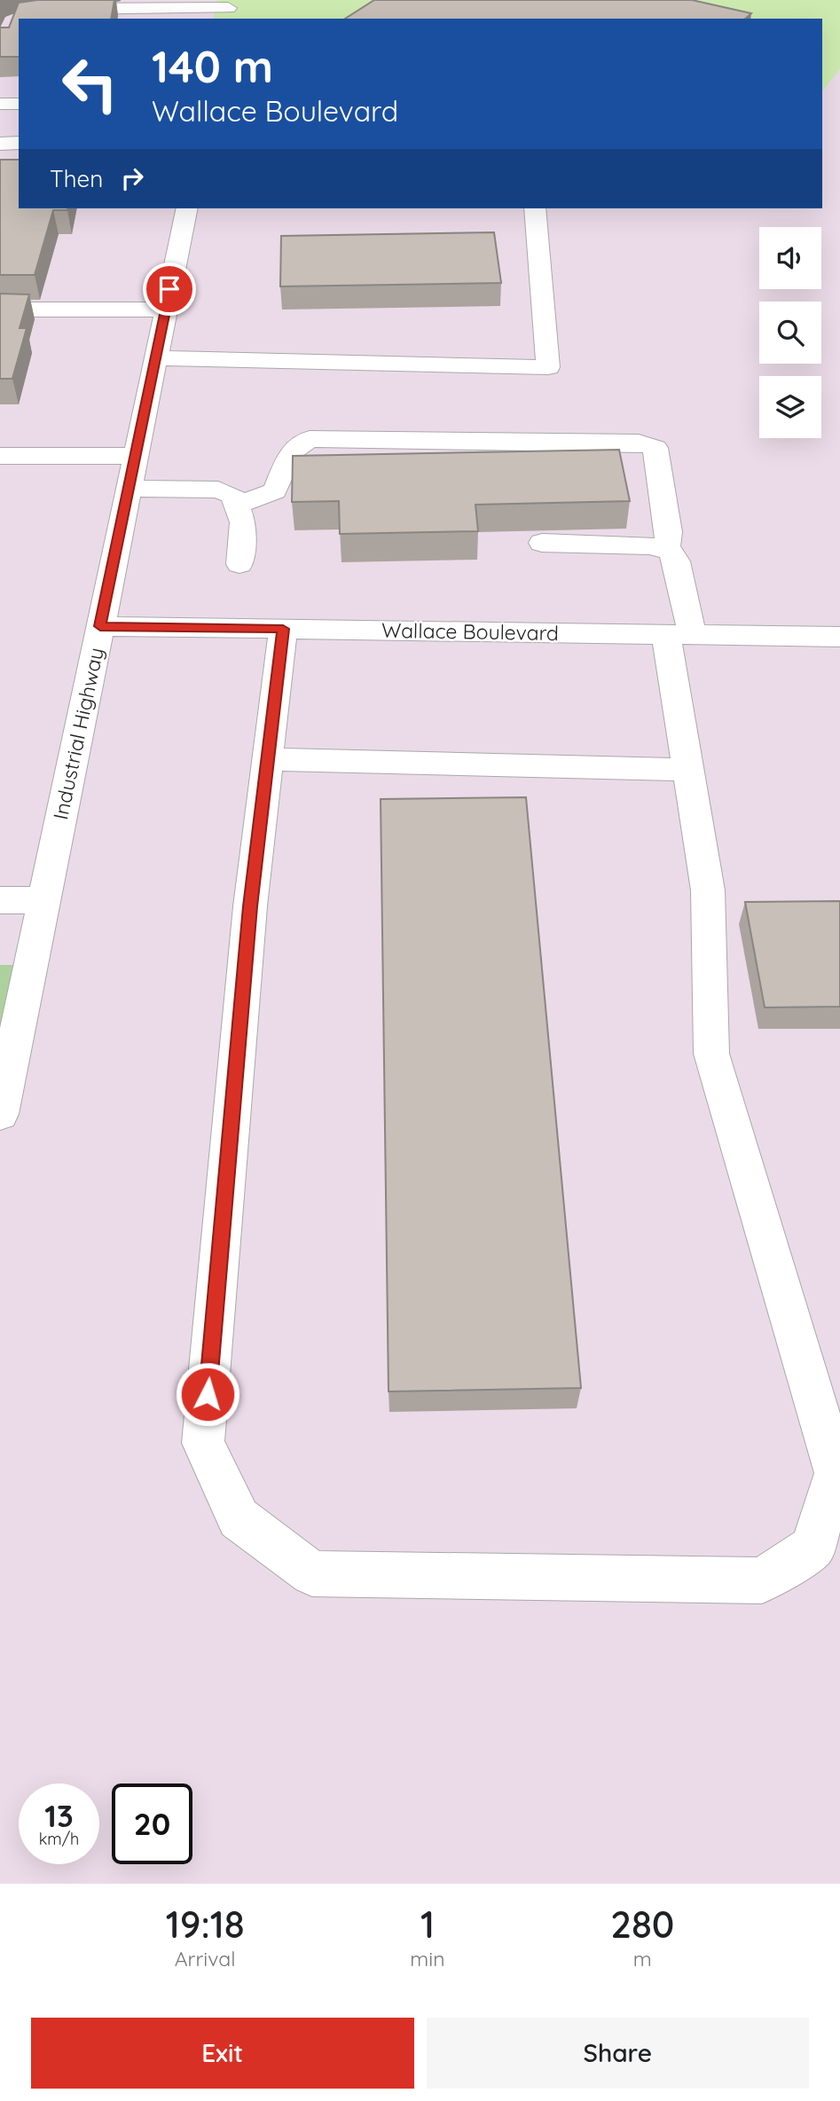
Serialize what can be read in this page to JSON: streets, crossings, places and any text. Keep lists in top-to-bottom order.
{
  "streets": {
    "street": ["Wallace Boulevard", "Industrial Highway"]
  },
  "crossings": [
    ["Wallace Boulevard", "Industrial Highway"]
  ],
  "page": {
    "turn": ["140 m", "Wallace Boulevard"],
    "then": "Then",
    "speed": "13 km/h",
    "limit": "20",
    "eta": [
      "19:18",
      "Arrival",
      "1",
      "min",
      "280",
      "m"
    ],
    "buttons": ["Exit", "Share"]
  }
}
